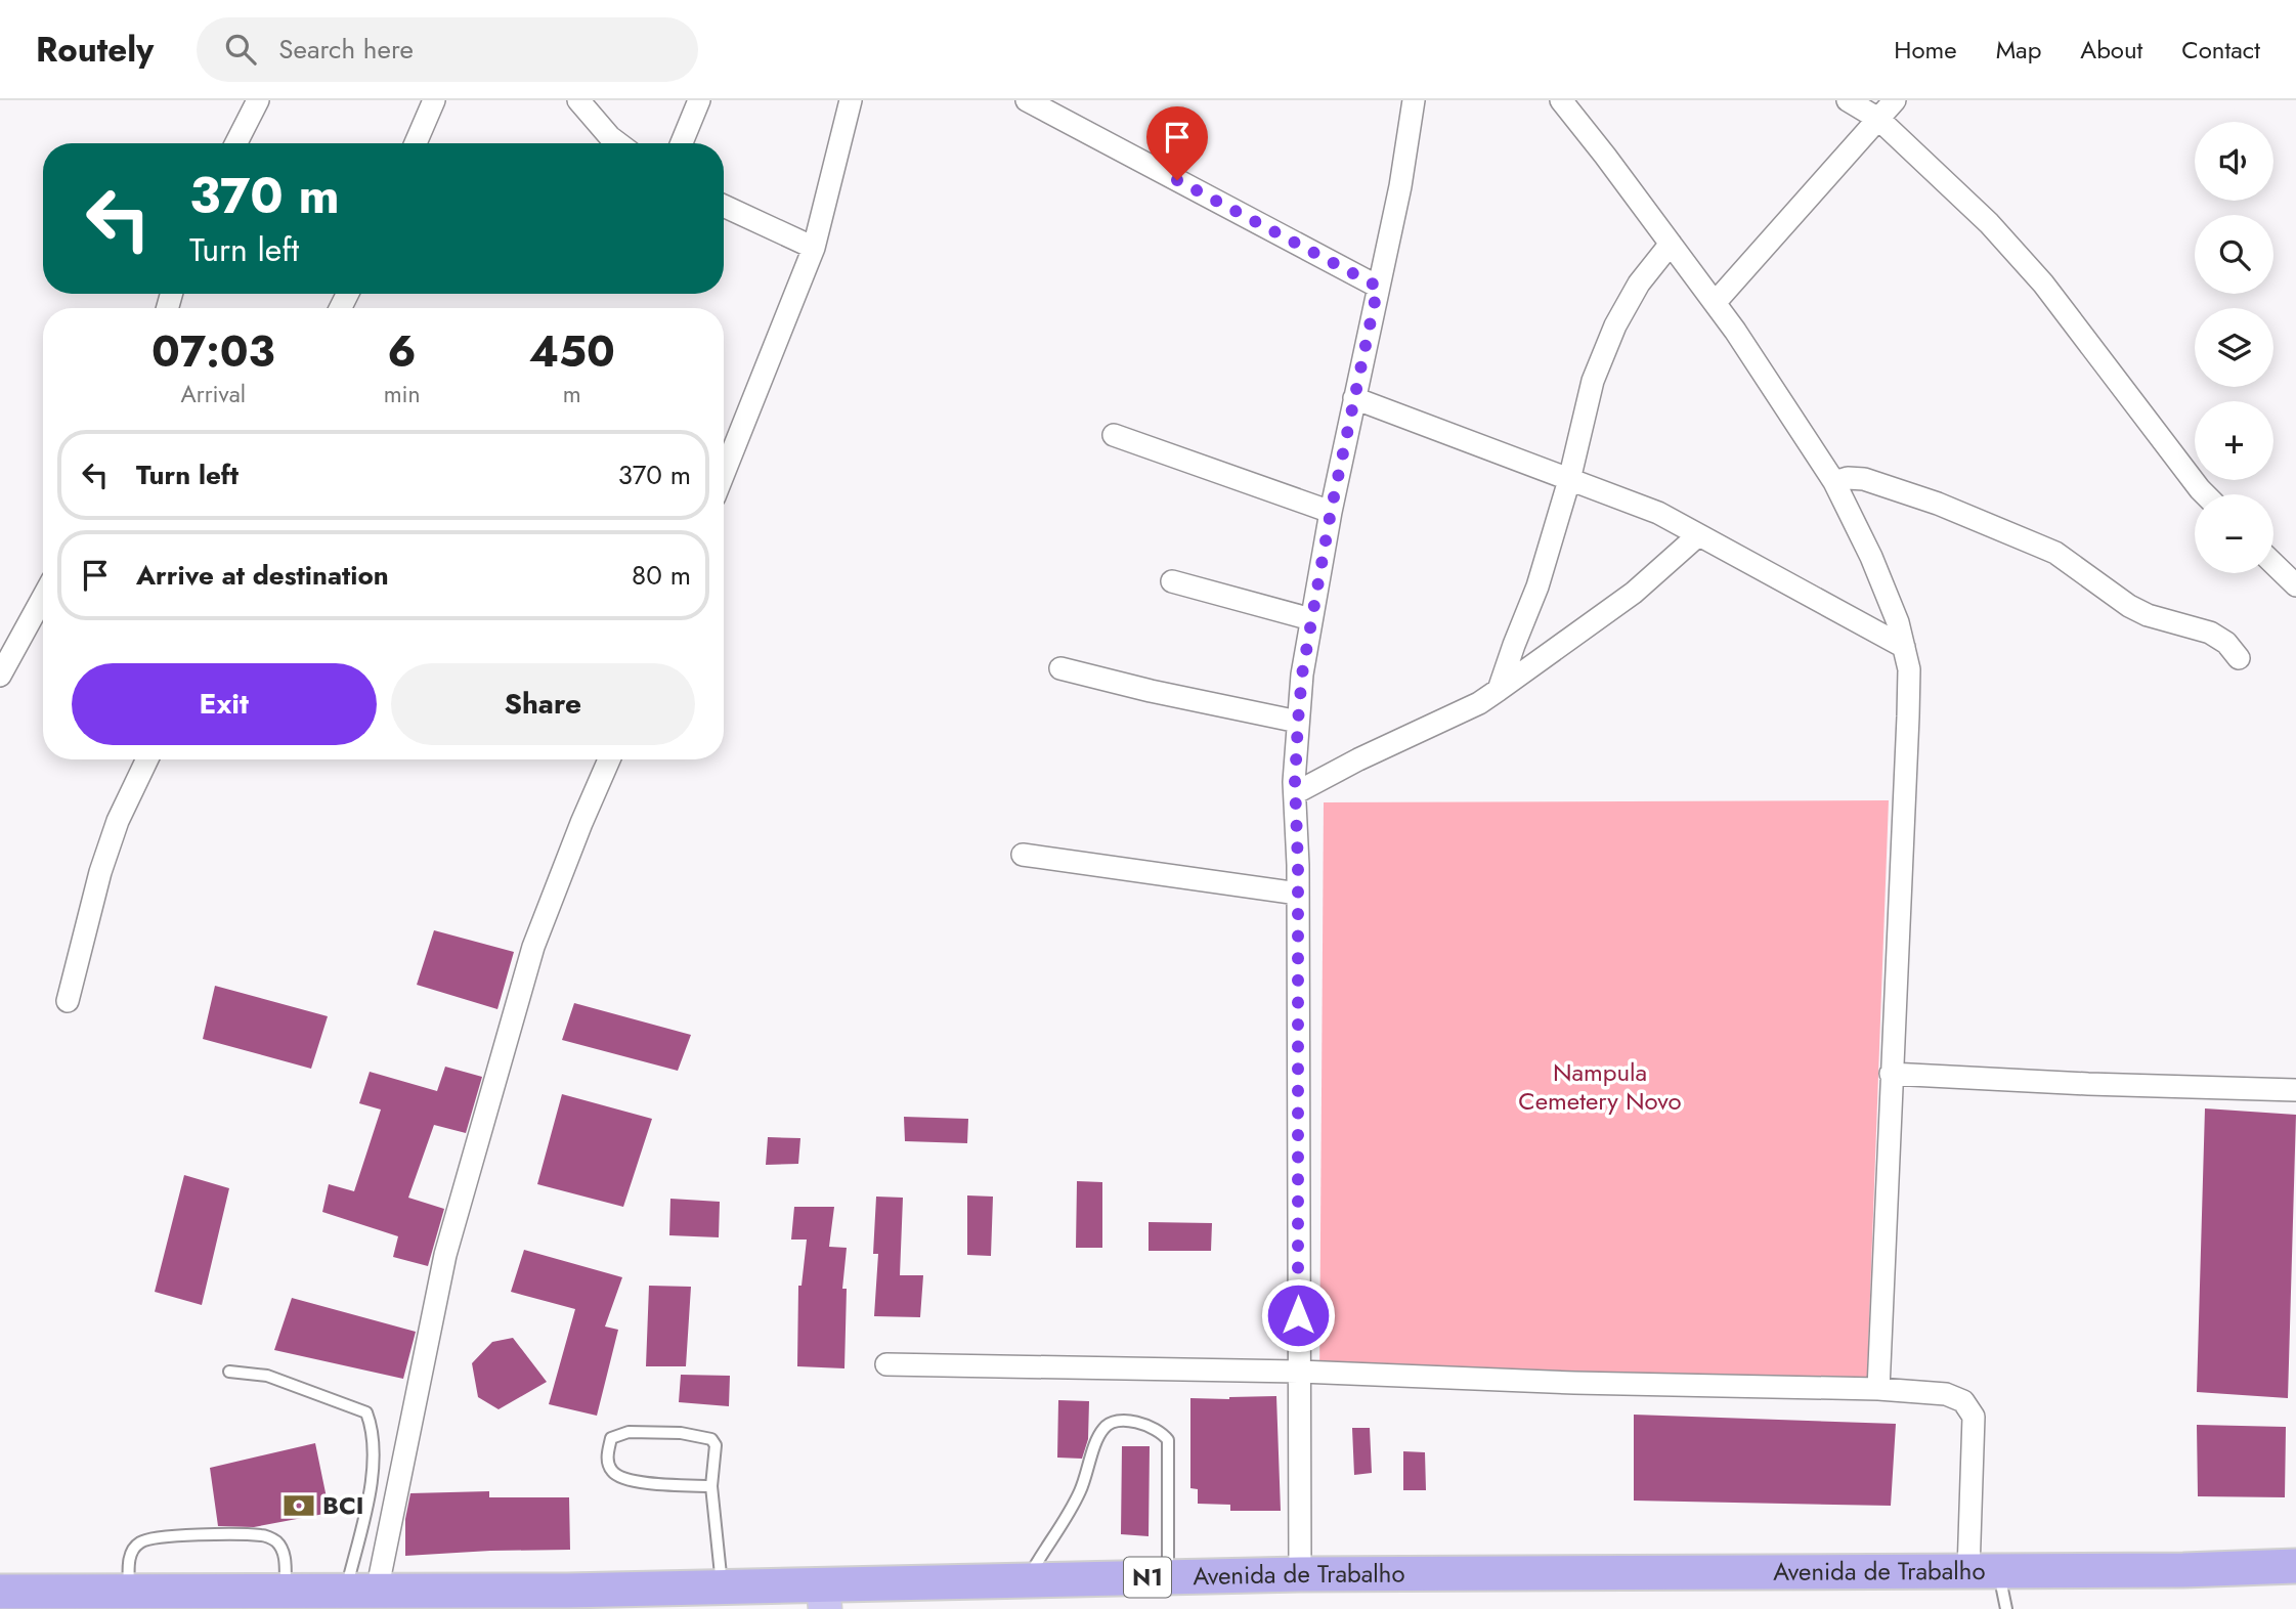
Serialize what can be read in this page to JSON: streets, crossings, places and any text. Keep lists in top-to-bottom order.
{
  "streets": {
    "highway": ["Avenida de Trabalho", "N1"]
  },
  "parks": ["Nampula Cemetery Novo"],
  "places": {
    "bank": ["BCI"]
  },
  "page": {
    "header": "Routely",
    "search": "Search here",
    "nav": [
      "Home",
      "Map",
      "About",
      "Contact"
    ],
    "map_buttons": ["+", "−"],
    "turn": ["370 m", "Turn left"],
    "eta": [
      "07:03",
      "Arrival",
      "6",
      "min",
      "450",
      "m"
    ],
    "list": [
      {
        "name": "Turn left",
        "value": "370 m"
      },
      {
        "name": "Arrive at destination",
        "value": "80 m"
      }
    ],
    "buttons": ["Exit", "Share"]
  }
}
